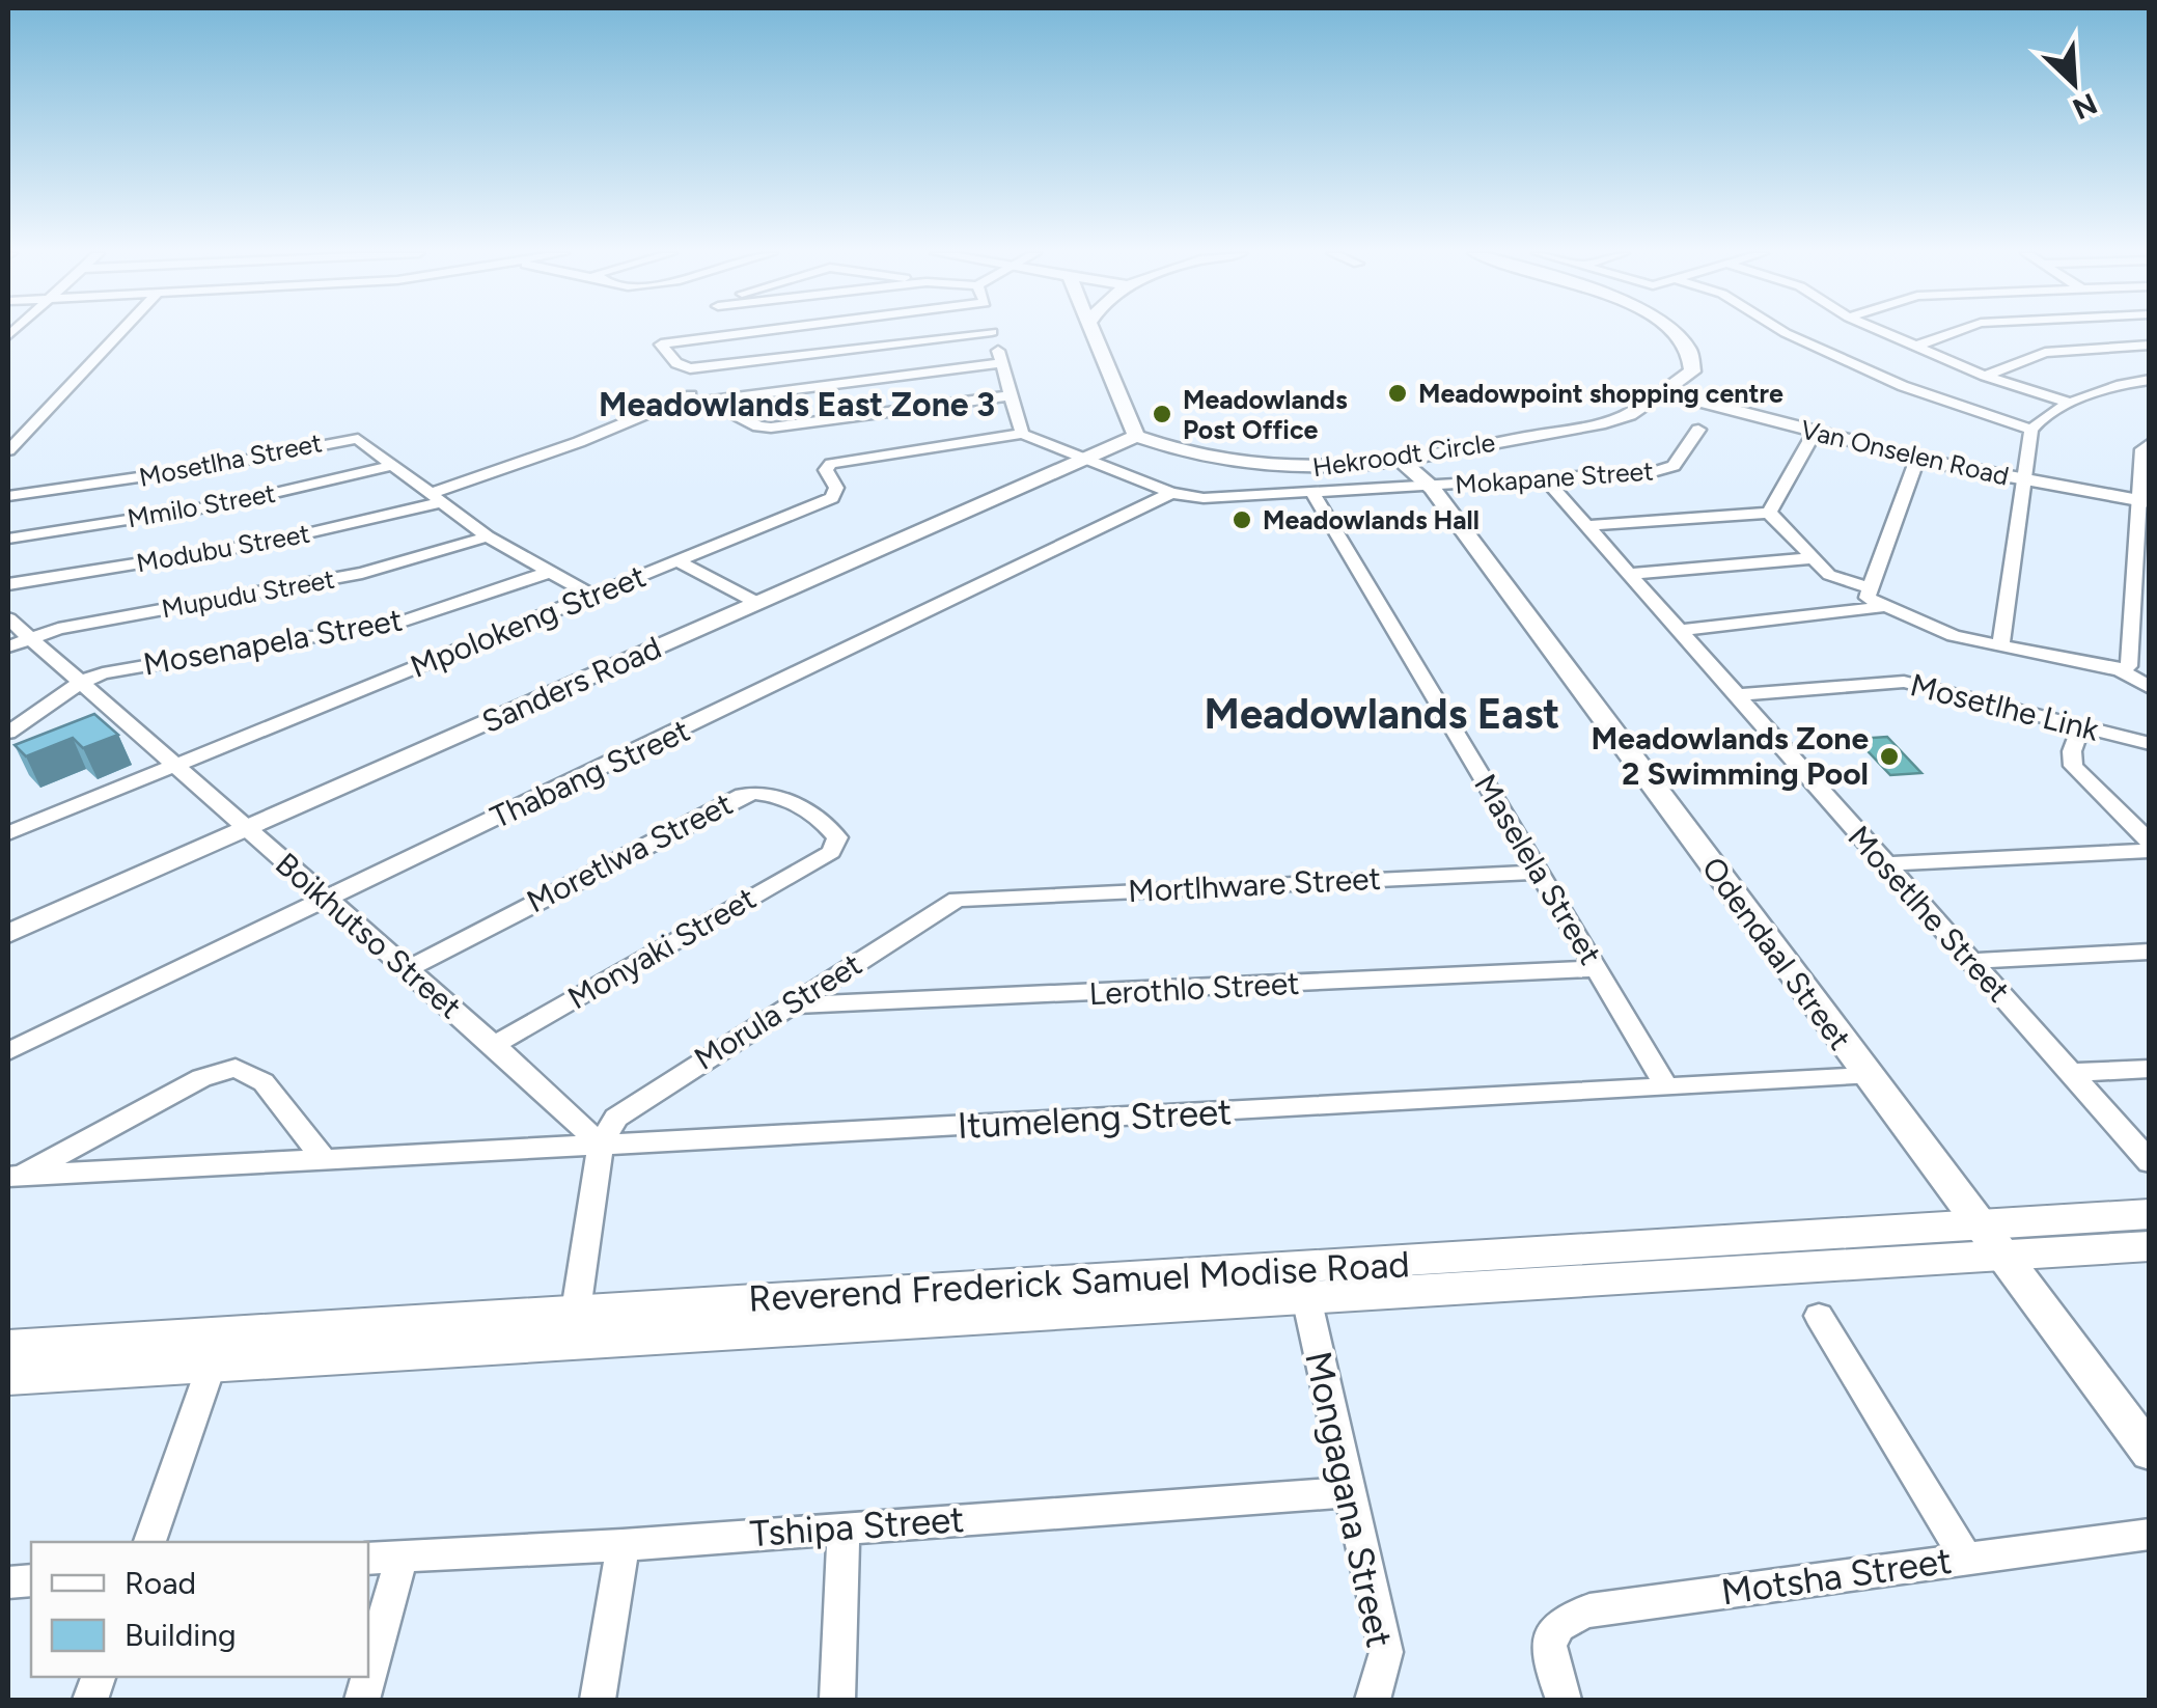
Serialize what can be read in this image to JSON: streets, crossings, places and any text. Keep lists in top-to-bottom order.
{
  "streets": {
    "main road": ["Reverend Frederick Samuel Modise Road"],
    "street": [
      "Van Onselen Road",
      "Hekroodt Circle",
      "Mosetlha Street",
      "Mokapane Street",
      "Mmilo Street",
      "Modubu Street",
      "Mupudu Street",
      "Mpolokeng Street",
      "Mosenapela Street",
      "Sanders Road",
      "Mosetlhe Link",
      "Thabang Street",
      "Moretlwa Street",
      "Maselela Street",
      "Mortlhware Street",
      "Mosetlhe Street",
      "Boikhutso Street",
      "Monyaki Street",
      "Odendaal Street",
      "Lerothlo Street",
      "Morula Street",
      "Itumeleng Street",
      "Mongagana Street",
      "Tshipa Street",
      "Motsha Street"
    ]
  },
  "crossings": [
    ["Van Onselen Road", "Hekroodt Circle"],
    ["Hekroodt Circle", "Sanders Road"],
    ["Hekroodt Circle", "Odendaal Street"],
    ["Mosetlha Street", "Mmilo Street"],
    ["Mosetlha Street", "Modubu Street"],
    ["Mosetlha Street", "Mupudu Street"],
    ["Mosetlha Street", "Mpolokeng Street"],
    ["Mosetlha Street", "Mosenapela Street"],
    ["Mokapane Street", "Mpolokeng Street"],
    ["Mokapane Street", "Sanders Road"],
    ["Mokapane Street", "Thabang Street"],
    ["Mokapane Street", "Maselela Street"],
    ["Mokapane Street", "Mosetlhe Street"],
    ["Mokapane Street", "Odendaal Street"],
    ["Mupudu Street", "Boikhutso Street"],
    ["Mpolokeng Street", "Boikhutso Street"],
    ["Mosenapela Street", "Boikhutso Street"],
    ["Sanders Road", "Boikhutso Street"],
    ["Mosetlhe Link", "Mosetlhe Street"],
    ["Thabang Street", "Boikhutso Street"],
    ["Moretlwa Street", "Boikhutso Street"],
    ["Moretlwa Street", "Monyaki Street"],
    ["Maselela Street", "Mortlhware Street"],
    ["Maselela Street", "Lerothlo Street"],
    ["Maselela Street", "Itumeleng Street"],
    ["Mortlhware Street", "Morula Street"],
    ["Boikhutso Street", "Monyaki Street"],
    ["Boikhutso Street", "Morula Street"],
    ["Boikhutso Street", "Itumeleng Street"],
    ["Odendaal Street", "Itumeleng Street"],
    ["Odendaal Street", "Reverend Frederick Samuel Modise Road"],
    ["Lerothlo Street", "Morula Street"],
    ["Morula Street", "Itumeleng Street"],
    ["Reverend Frederick Samuel Modise Road", "Mongagana Street"],
    ["Mongagana Street", "Tshipa Street"]
  ],
  "districts": ["Meadowlands East Zone 3", "Meadowlands East"],
  "places": [
    "Meadowpoint shopping centre",
    "Meadowlands Post Office",
    "Meadowlands Hall",
    "Meadowlands Zone 2 Swimming Pool"
  ],
  "legend": ["Road", "Building"],
  "north": "bottom right"
}
